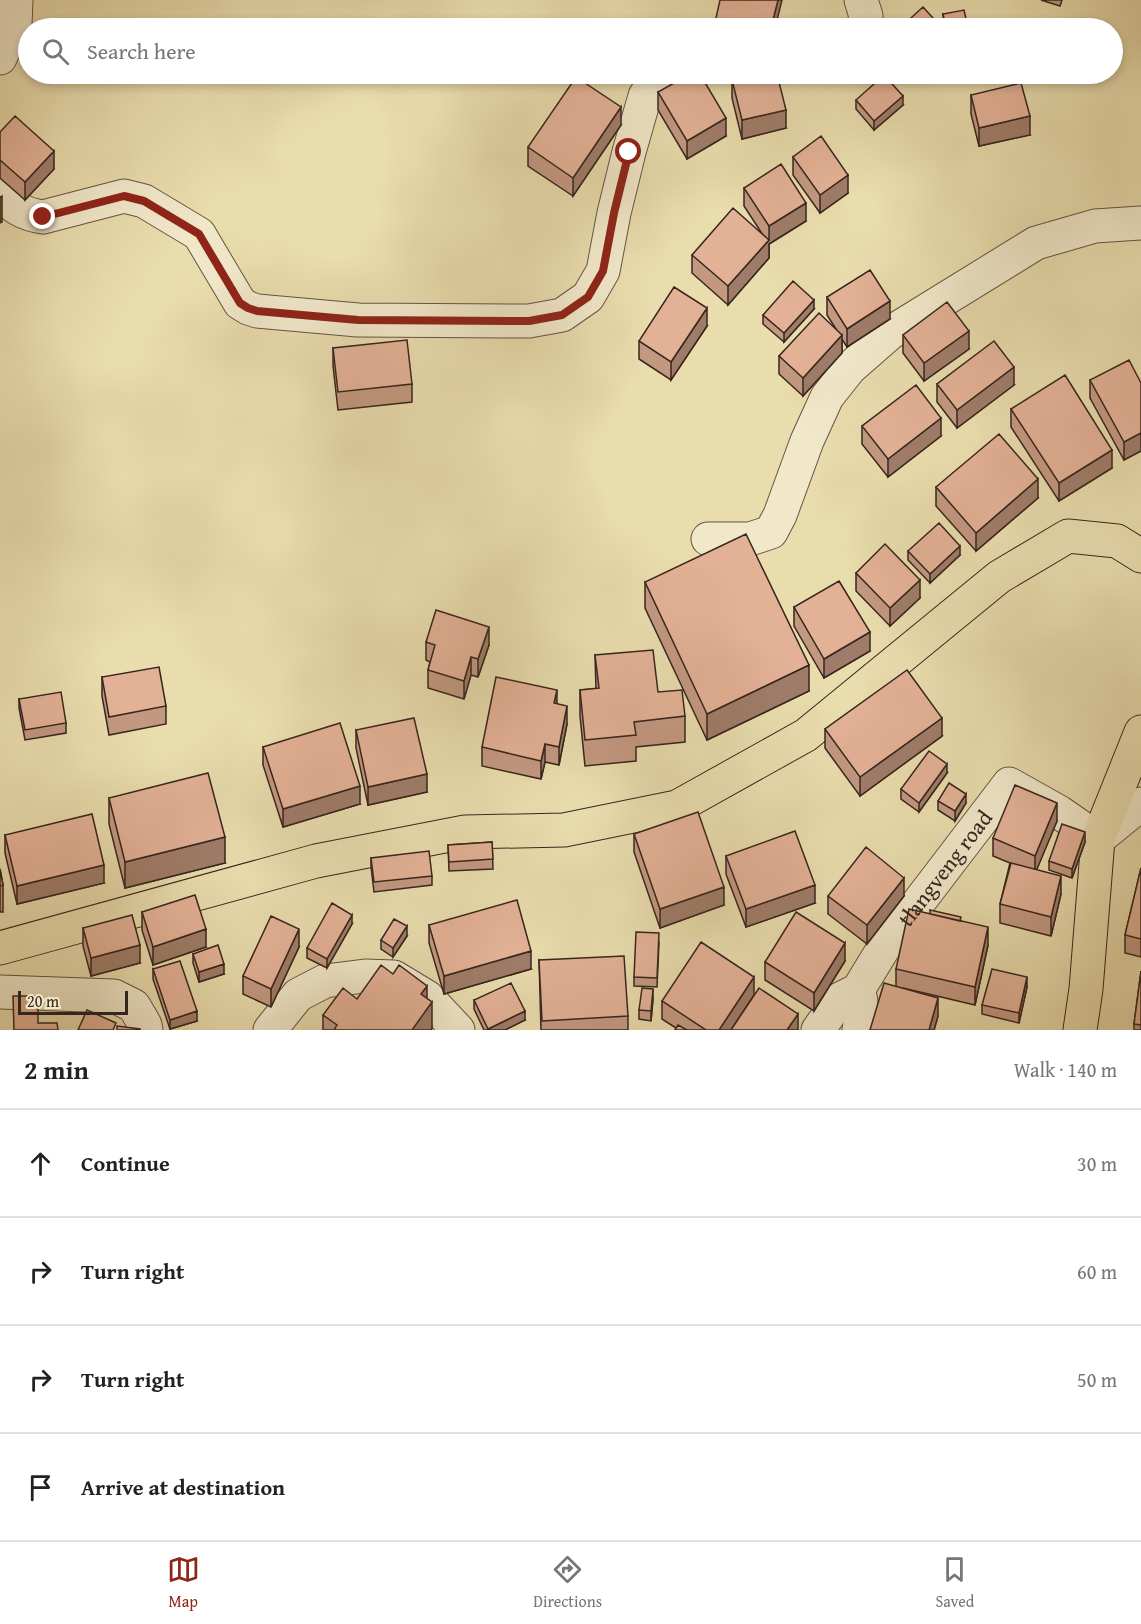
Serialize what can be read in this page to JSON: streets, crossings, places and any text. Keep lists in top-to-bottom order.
{
  "streets": {
    "street": ["tlangveng road"]
  },
  "scale_bar": "20 m",
  "page": {
    "search": "Search here",
    "scale": "20 m",
    "heading": ["2 min", "Walk · 140 m"],
    "list": [
      ["Continue", "30 m"],
      ["Turn right", "60 m"],
      ["Turn right", "50 m"],
      "Arrive at destination"
    ],
    "nav": ["Map", "Directions", "Saved"]
  }
}
